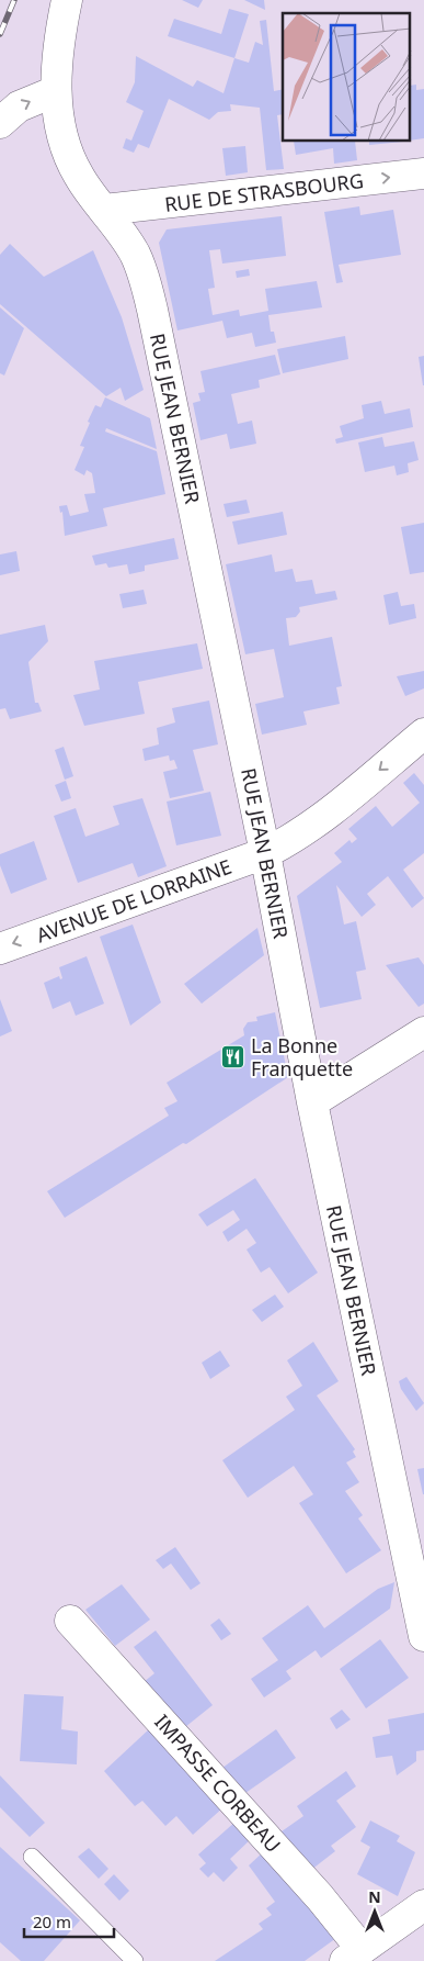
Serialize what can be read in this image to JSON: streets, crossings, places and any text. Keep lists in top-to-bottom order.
{
  "streets": {
    "street": [
      "RUE DE STRASBOURG",
      "RUE JEAN BERNIER",
      "AVENUE DE LORRAINE",
      "IMPASSE CORBEAU"
    ]
  },
  "crossings": [
    ["RUE DE STRASBOURG", "RUE JEAN BERNIER"],
    ["RUE JEAN BERNIER", "AVENUE DE LORRAINE"]
  ],
  "one_way": ["RUE DE STRASBOURG", "AVENUE DE LORRAINE"],
  "places": {
    "restaurant": ["La Bonne Franquette"]
  },
  "scale_bar": "20 m",
  "north": "top"
}
